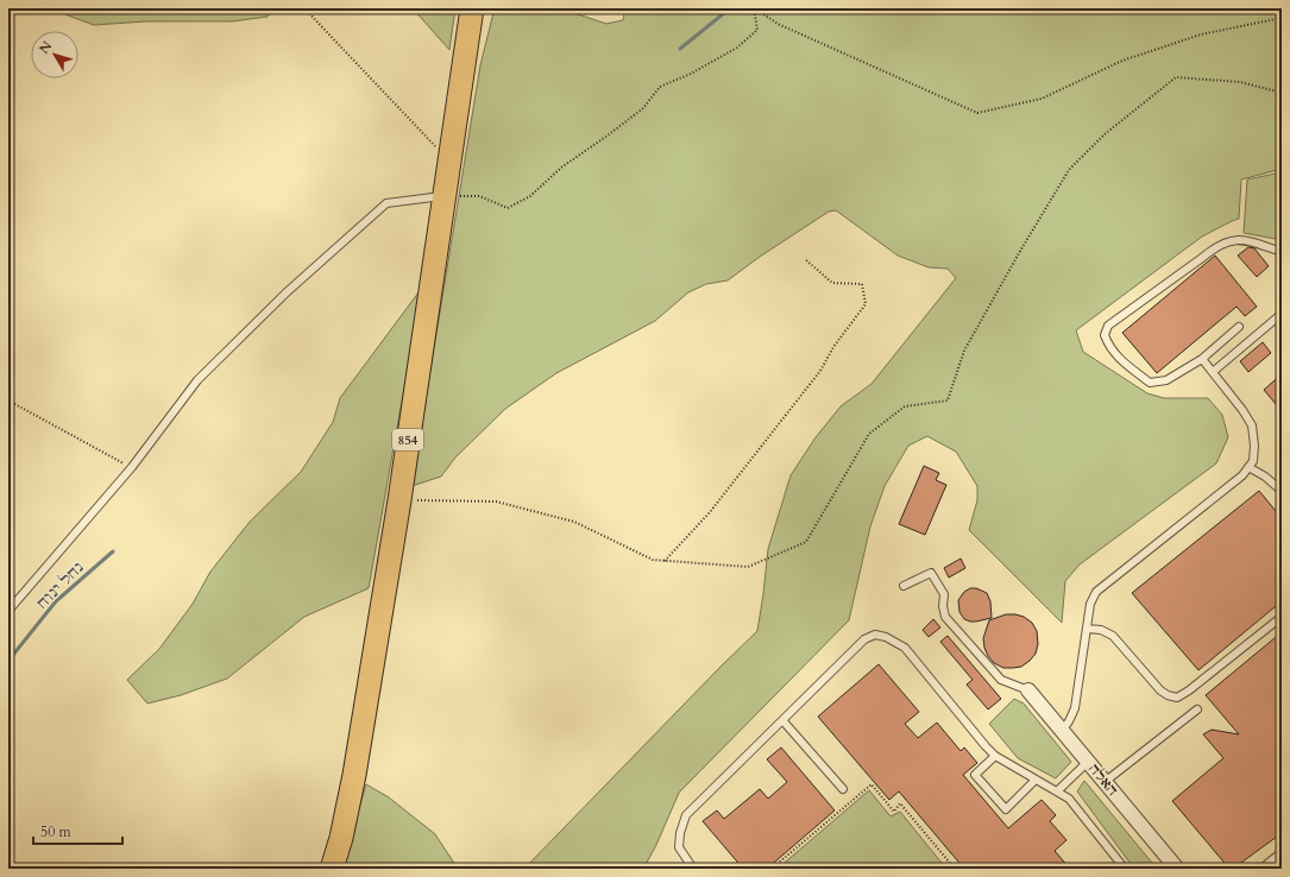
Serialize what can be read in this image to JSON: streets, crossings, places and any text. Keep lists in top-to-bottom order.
{
  "streets": {
    "main road": ["854"],
    "street": ["האלה"]
  },
  "water": ["נחל ינוח"],
  "scale_bar": "50 m",
  "north": "top left"
}
